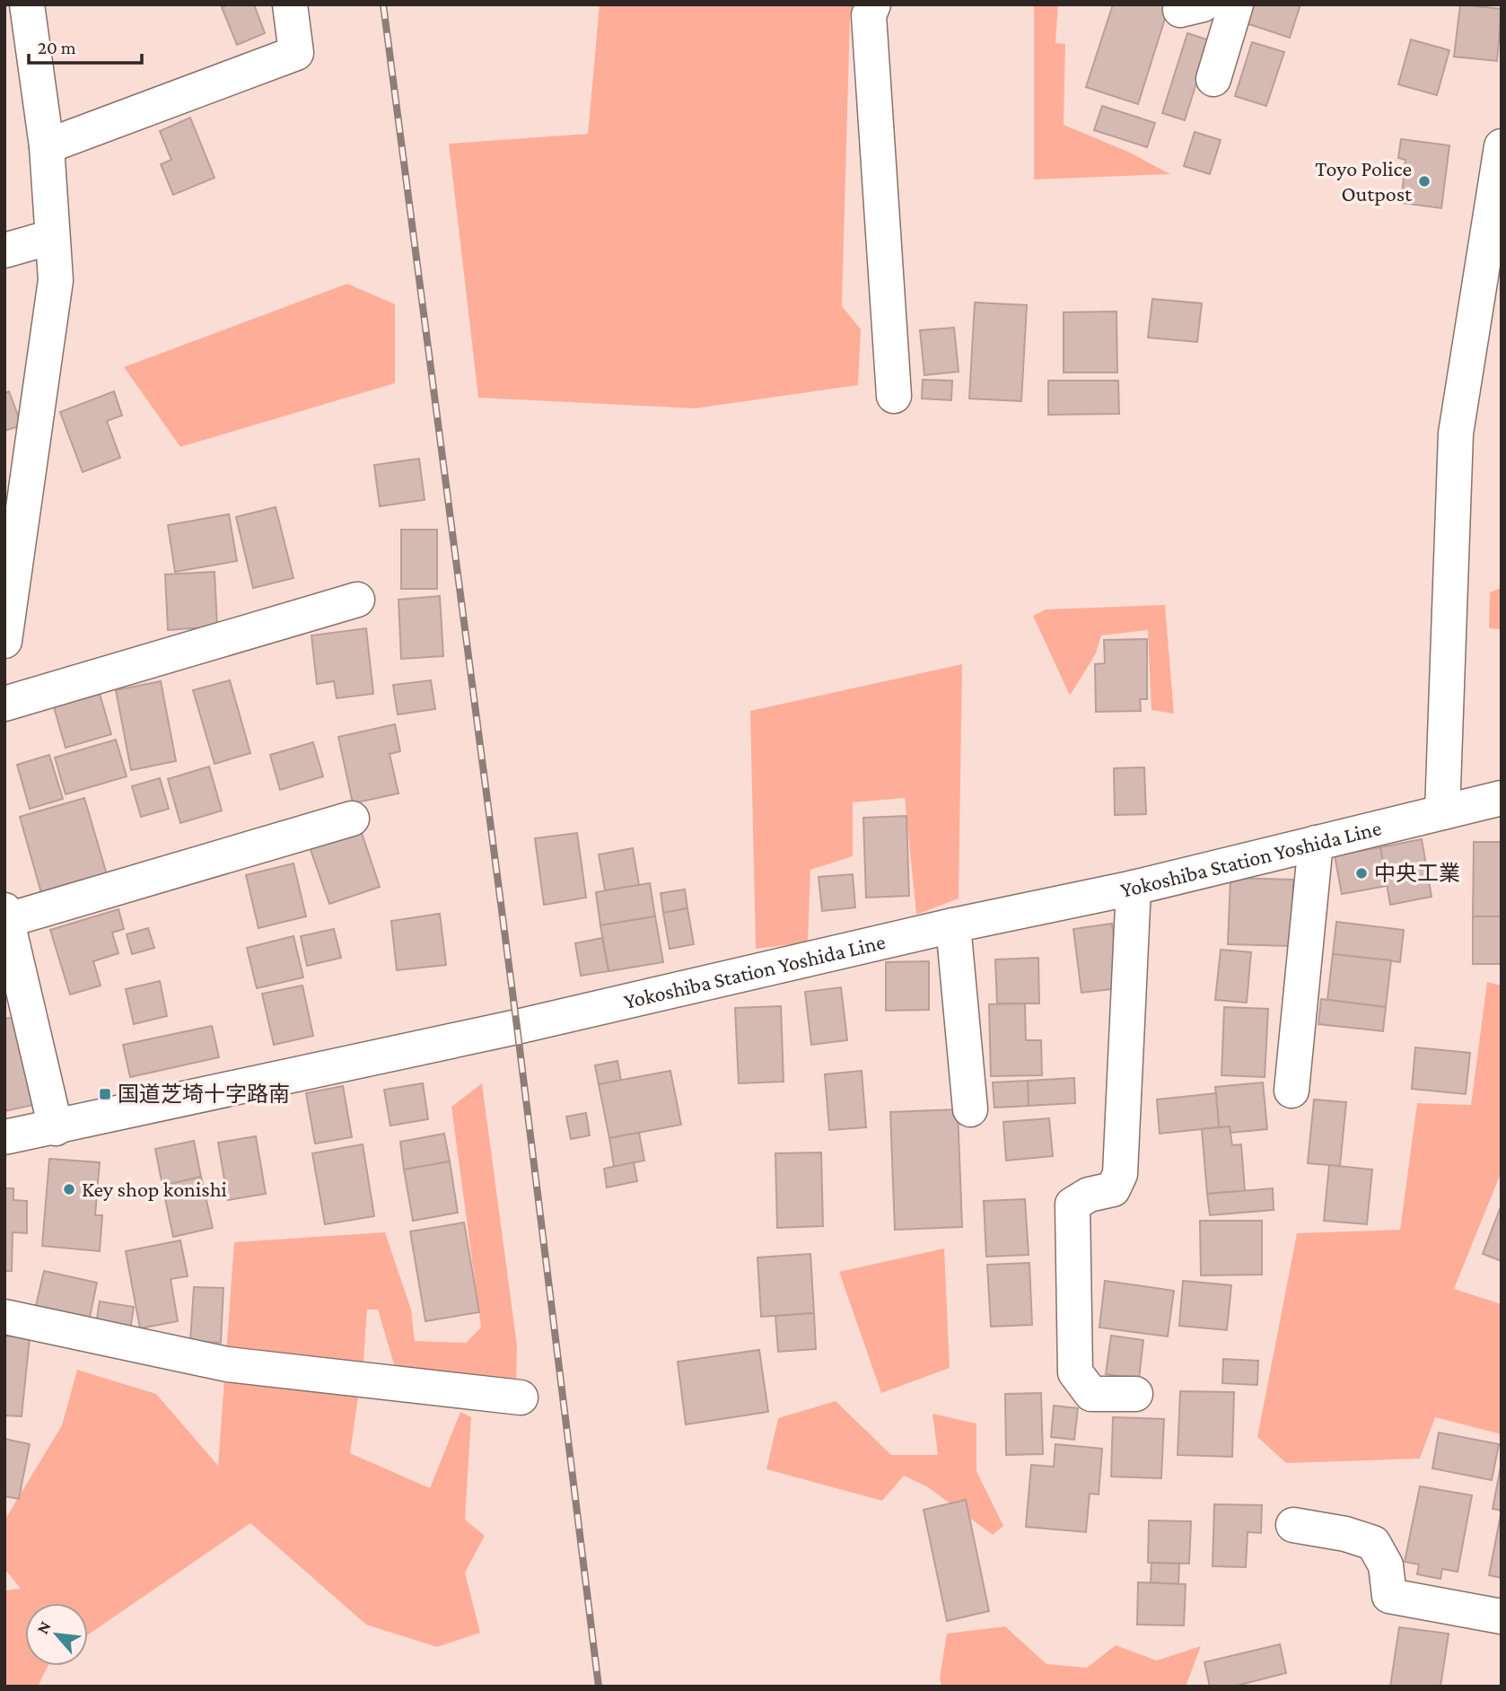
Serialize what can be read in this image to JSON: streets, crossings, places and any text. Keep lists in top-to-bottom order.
{
  "streets": {
    "street": ["Yokoshiba Station Yoshida Line"]
  },
  "places": {
    "other": ["Toyo Police Outpost", "中央工業", "Key shop konishi"],
    "transit": ["国道芝埼十字路南"]
  },
  "scale_bar": "20 m",
  "north": "top left"
}
